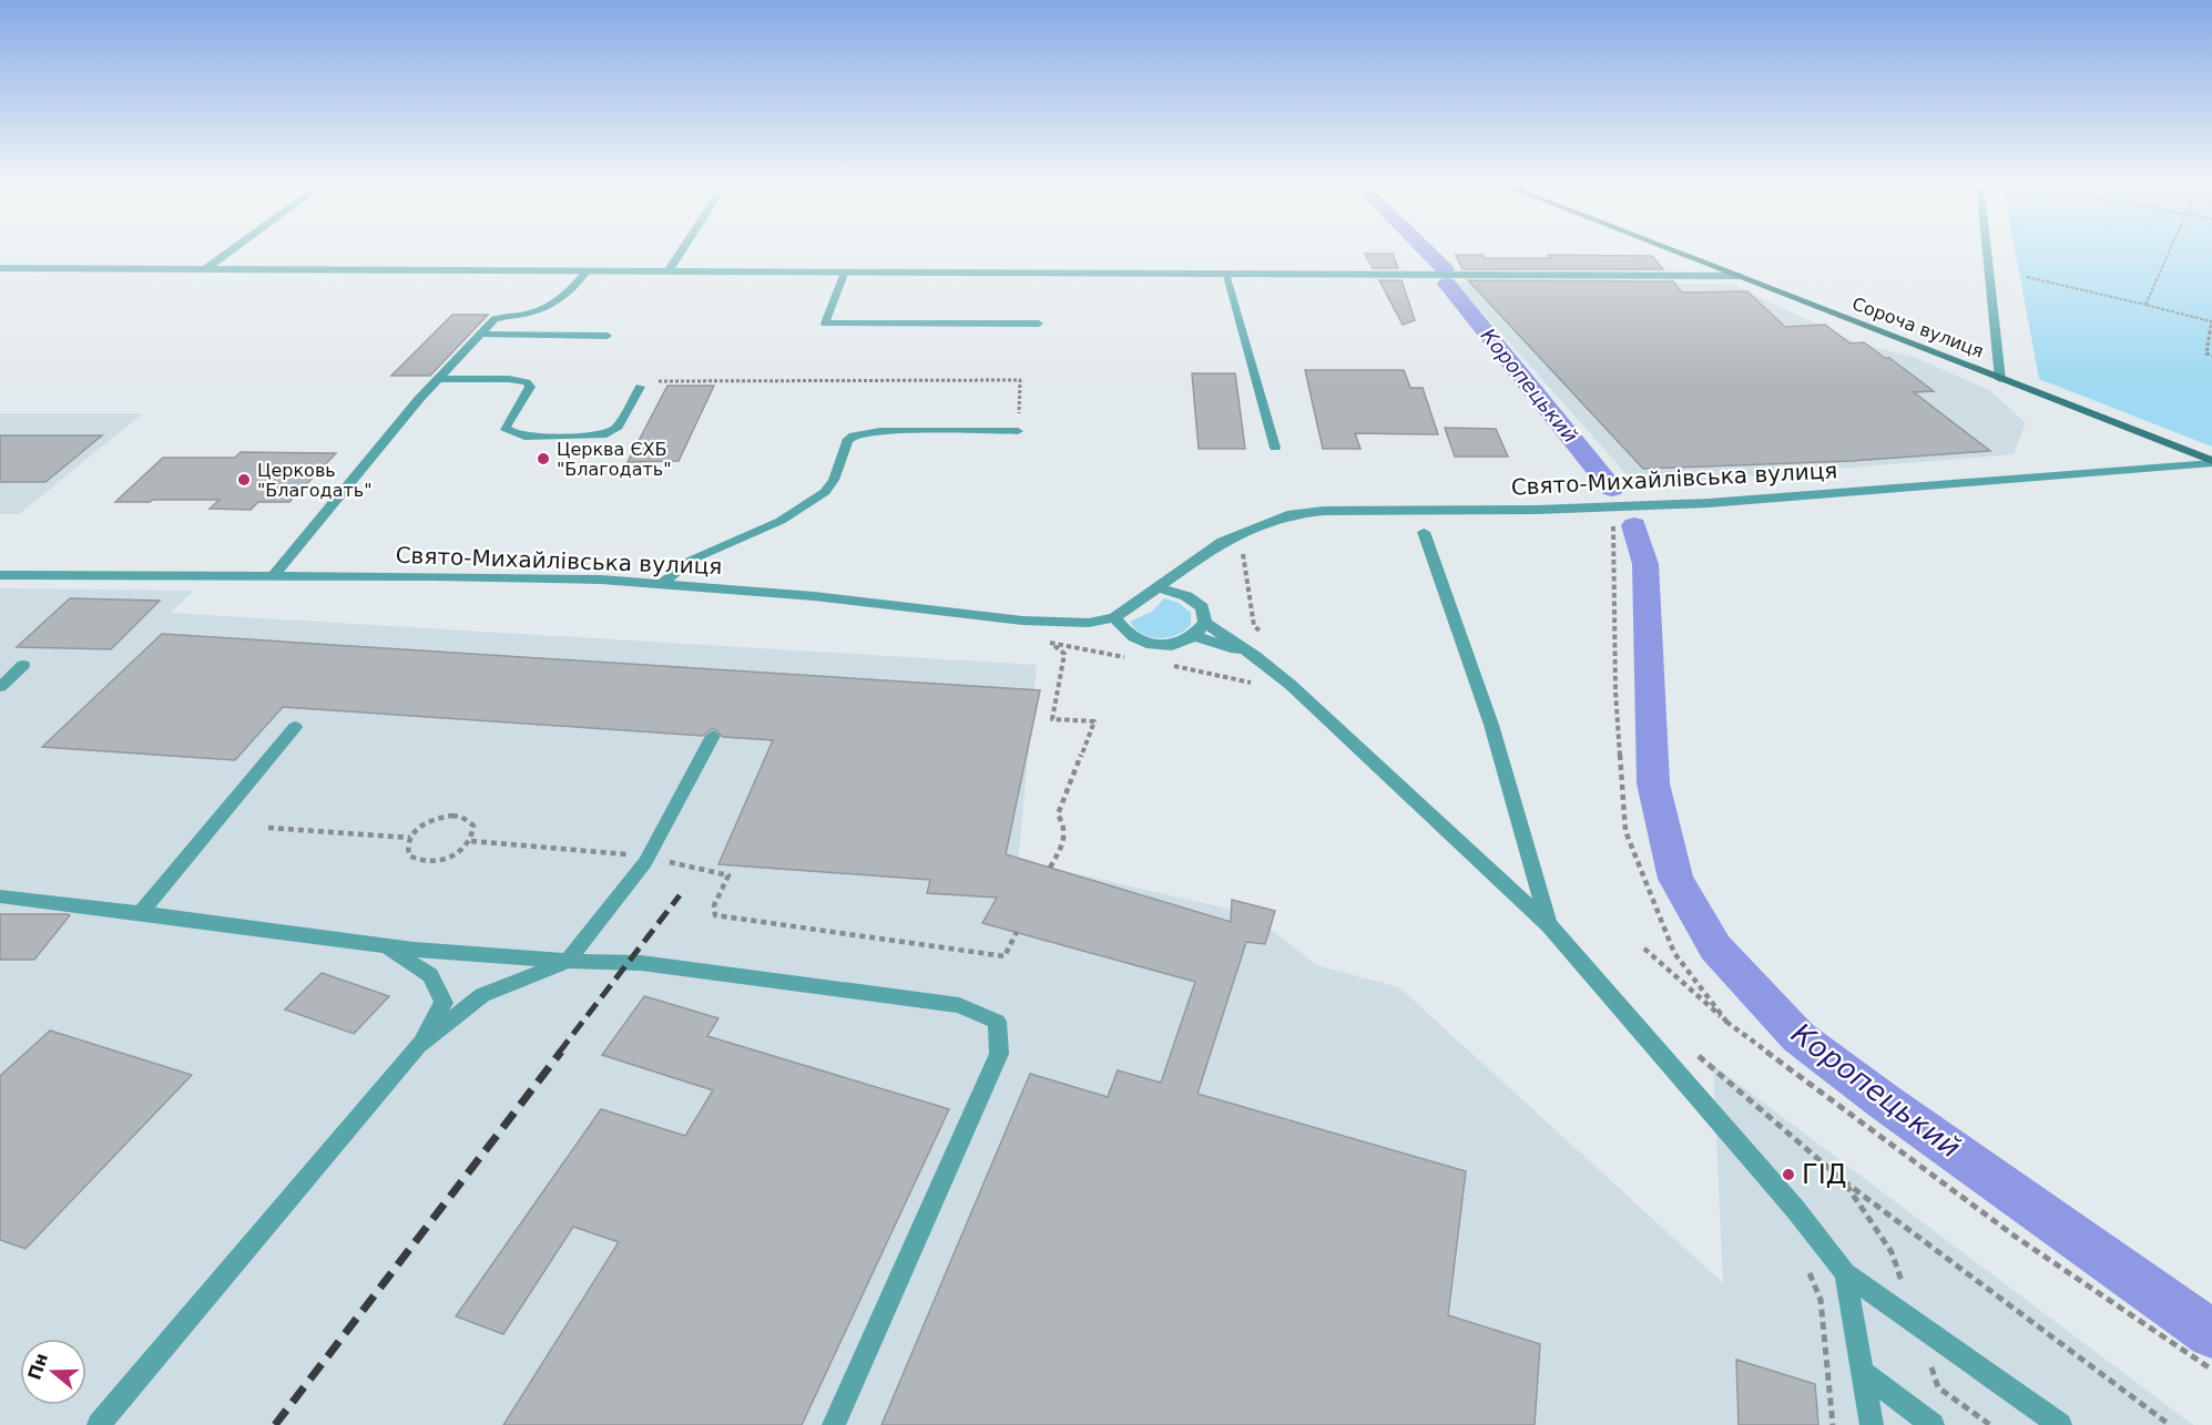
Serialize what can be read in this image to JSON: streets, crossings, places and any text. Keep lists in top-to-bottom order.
{
  "streets": {
    "main road": ["Сороча вулиця"],
    "street": ["Свято-Михайлівська вулиця"]
  },
  "crossings": [
    ["Сороча вулиця", "Свято-Михайлівська вулиця"]
  ],
  "water": ["Коропецький"],
  "places": ["Церква ЄХБ \"Благодать\"", "Церковь \"Благодать\"", "ГІД"],
  "north": "left"
}
